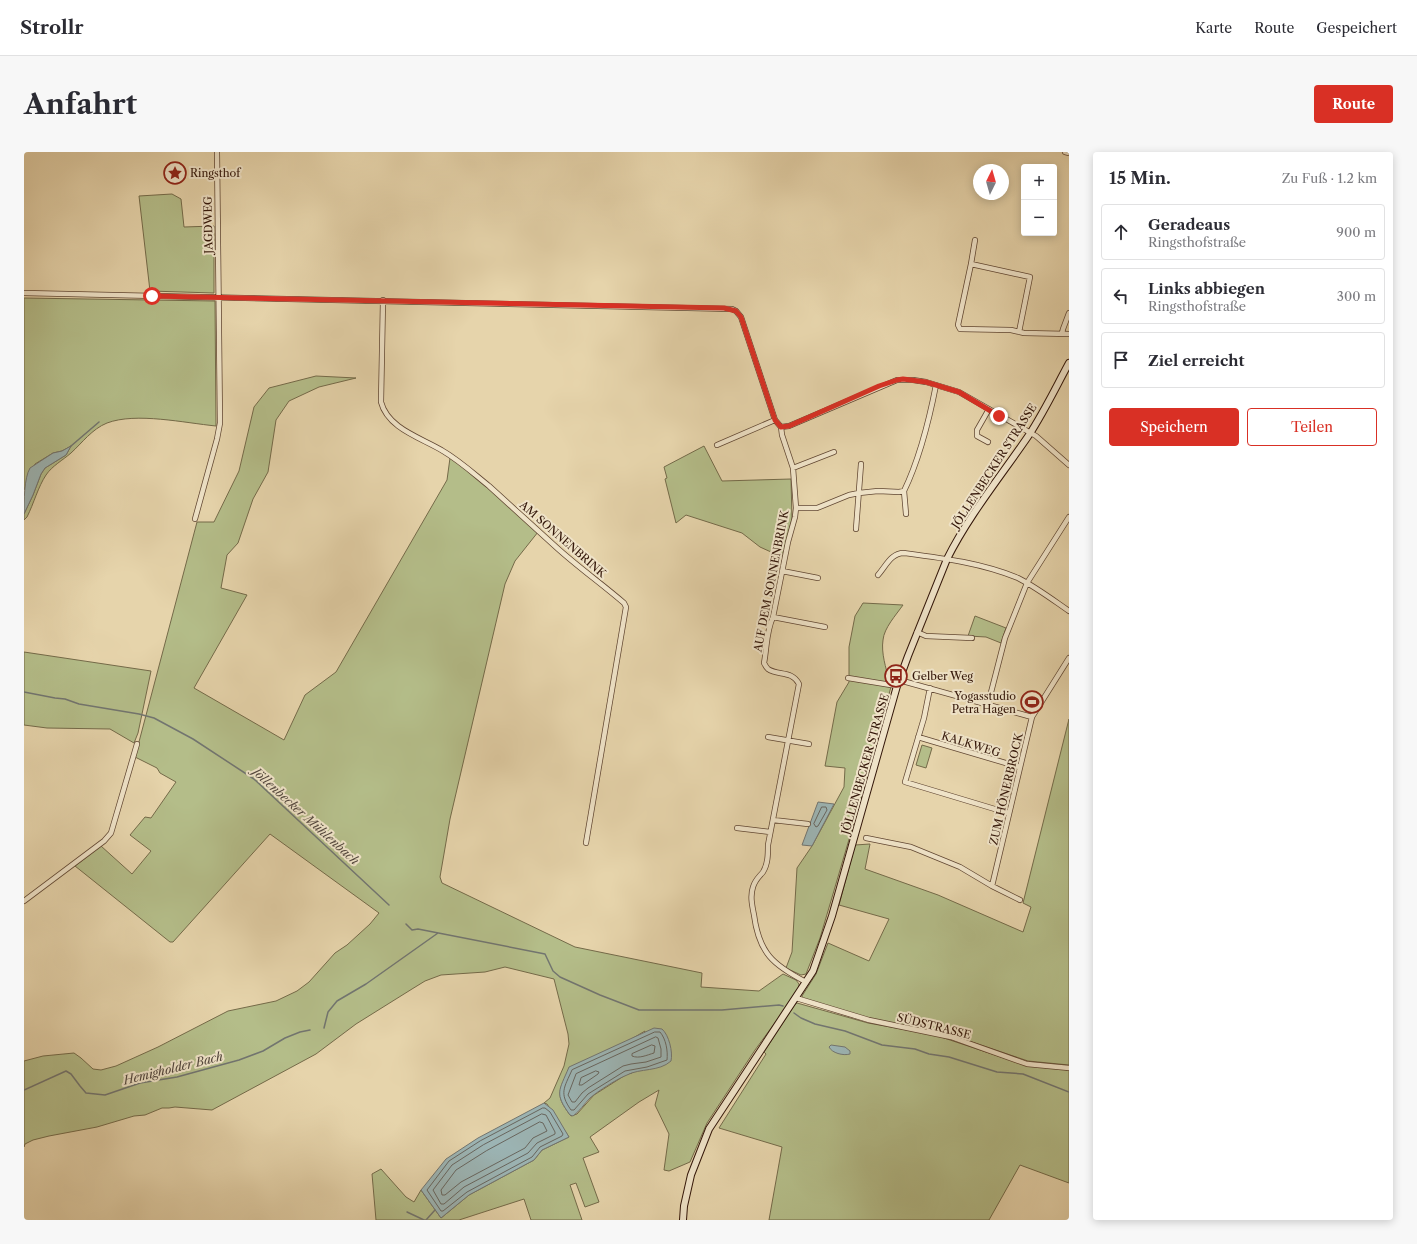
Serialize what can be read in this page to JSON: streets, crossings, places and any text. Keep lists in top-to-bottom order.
{
  "streets": {
    "main road": ["JÖLLENBECKER STRASSE"],
    "street": [
      "JAGDWEG",
      "AM SONNENBRINK",
      "AUF DEM SONNENBRINK",
      "KALKWEG",
      "ZUM HÖNERBROCK",
      "SÜDSTRASSE"
    ]
  },
  "crossings": [
    ["JÖLLENBECKER STRASSE", "AUF DEM SONNENBRINK"],
    ["JÖLLENBECKER STRASSE", "SÜDSTRASSE"],
    ["KALKWEG", "ZUM HÖNERBROCK"]
  ],
  "water": ["Jöllenbecker Mühlenbach", "Hemigholder Bach"],
  "places": {
    "place": ["Ringsthof"],
    "bus stop": ["Gelber Weg"],
    "sports": ["Yogasstudio Petra Hagen"]
  },
  "north": "top",
  "page": {
    "header": "Strollr",
    "nav": ["Karte", "Route", "Gespeichert"],
    "buttons": [
      "Route",
      ["Speichern", "Teilen"]
    ],
    "title": "Anfahrt",
    "heading": ["15 Min.", "Zu Fuß · 1.2 km"],
    "map_buttons": ["+", "−"],
    "list": [
      ["Geradeaus", "Ringsthofstraße", "900 m"],
      ["Links abbiegen", "Ringsthofstraße", "300 m"],
      "Ziel erreicht"
    ]
  }
}
